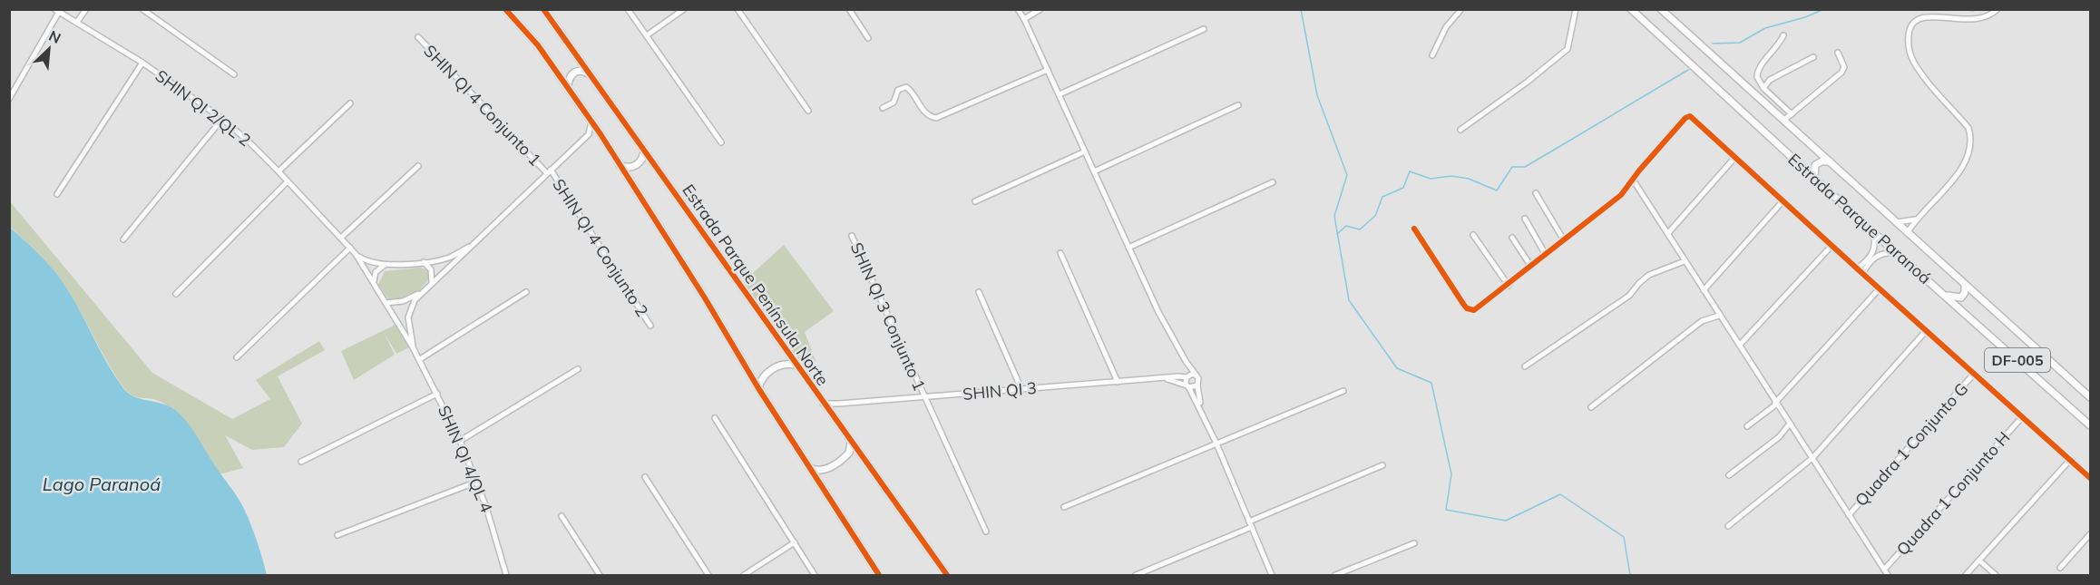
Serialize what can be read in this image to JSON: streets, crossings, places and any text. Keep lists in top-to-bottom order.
{
  "streets": {
    "main road": ["Estrada Parque Paranoá", "Estrada Parque Península Norte", "DF-005"],
    "street": [
      "SHIN QI 4 Conjunto 1",
      "SHIN QI 2/QL 2",
      "SHIN QI 4 Conjunto 2",
      "SHIN QI 3 Conjunto 1",
      "SHIN QI 3",
      "Quadra 1 Conjunto G",
      "SHIN QI 4/QL 4",
      "Quadra 1 Conjunto H"
    ]
  },
  "crossings": [
    ["SHIN QI 4 Conjunto 1", "SHIN QI 4 Conjunto 2"],
    ["SHIN QI 4 Conjunto 1", "SHIN QI 4/QL 4"],
    ["SHIN QI 2/QL 2", "SHIN QI 4/QL 4"],
    ["SHIN QI 4 Conjunto 2", "SHIN QI 4/QL 4"],
    ["Estrada Parque Península Norte", "SHIN QI 3"],
    ["SHIN QI 3 Conjunto 1", "SHIN QI 3"]
  ],
  "water": ["Lago Paranoá"],
  "north": "top right"
}
